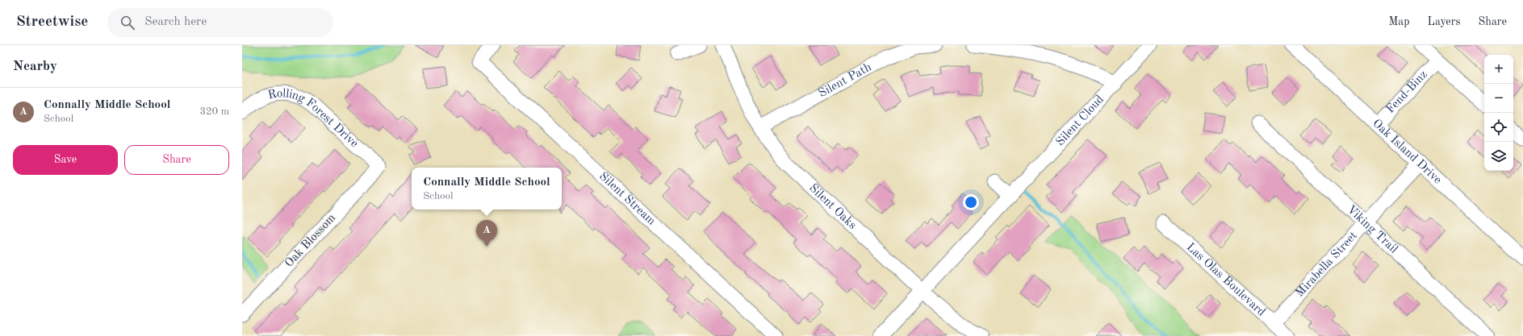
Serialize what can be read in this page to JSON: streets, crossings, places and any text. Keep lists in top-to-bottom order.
{
  "streets": {
    "street": [
      "Silent Path",
      "Fend-Binz",
      "Silent Cloud",
      "Rolling Forest Drive",
      "Oak Island Drive",
      "Silent Stream",
      "Silent Oaks",
      "Viking Trail",
      "Oak Blossom",
      "Mirabella Street",
      "Las Olas Boulevard"
    ]
  },
  "crossings": [
    ["Silent Path", "Silent Oaks"],
    ["Fend-Binz", "Oak Island Drive"],
    ["Silent Cloud", "Silent Oaks"],
    ["Rolling Forest Drive", "Oak Blossom"],
    ["Oak Island Drive", "Mirabella Street"],
    ["Viking Trail", "Mirabella Street"],
    ["Mirabella Street", "Las Olas Boulevard"]
  ],
  "page": {
    "header": "Streetwise",
    "search": "Search here",
    "nav": ["Map", "Layers", "Share"],
    "heading": "Nearby",
    "map_buttons": ["+", "−"],
    "list": [
      {
        "mark": "A",
        "name": "Connally Middle School",
        "note": "School",
        "value": "320 m"
      }
    ],
    "buttons": ["Save", "Share"],
    "popup": ["Connally Middle School", "School"],
    "pins": "A"
  }
}
